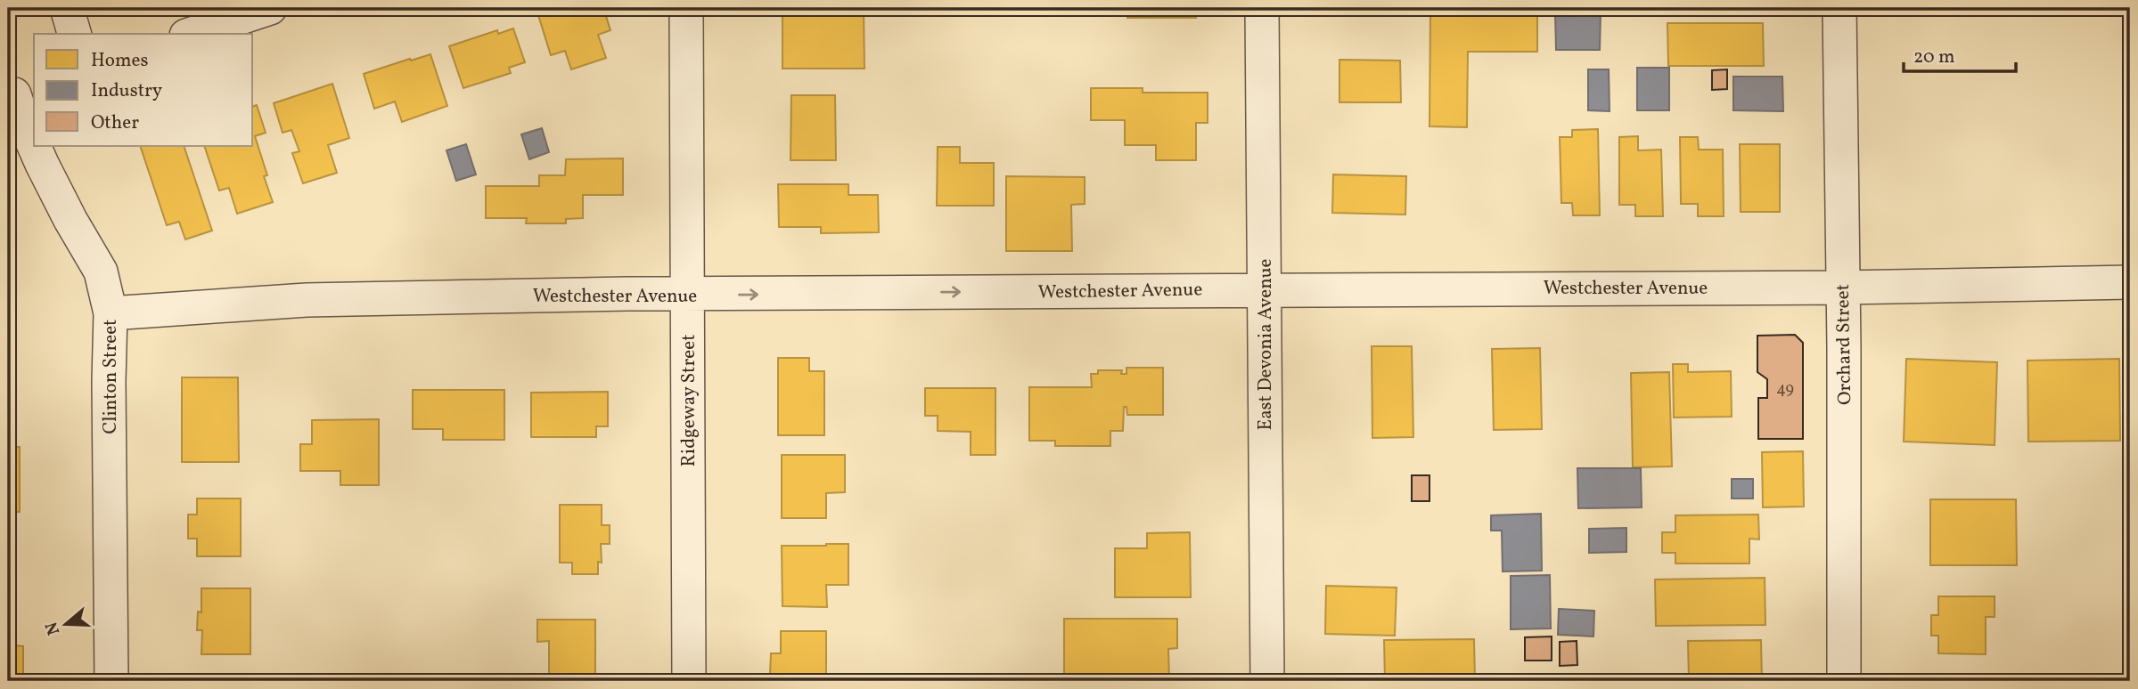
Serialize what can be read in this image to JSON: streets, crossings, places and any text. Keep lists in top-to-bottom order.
{
  "streets": {
    "street": [
      "Westchester Avenue",
      "East Devonia Avenue",
      "Orchard Street",
      "Clinton Street",
      "Ridgeway Street"
    ]
  },
  "crossings": [
    ["Westchester Avenue", "East Devonia Avenue"],
    ["Westchester Avenue", "Orchard Street"],
    ["Westchester Avenue", "Clinton Street"],
    ["Westchester Avenue", "Ridgeway Street"]
  ],
  "house_numbers": ["49"],
  "legend": ["Homes", "Industry", "Other"],
  "scale_bar": "20 m",
  "north": "left"
}
